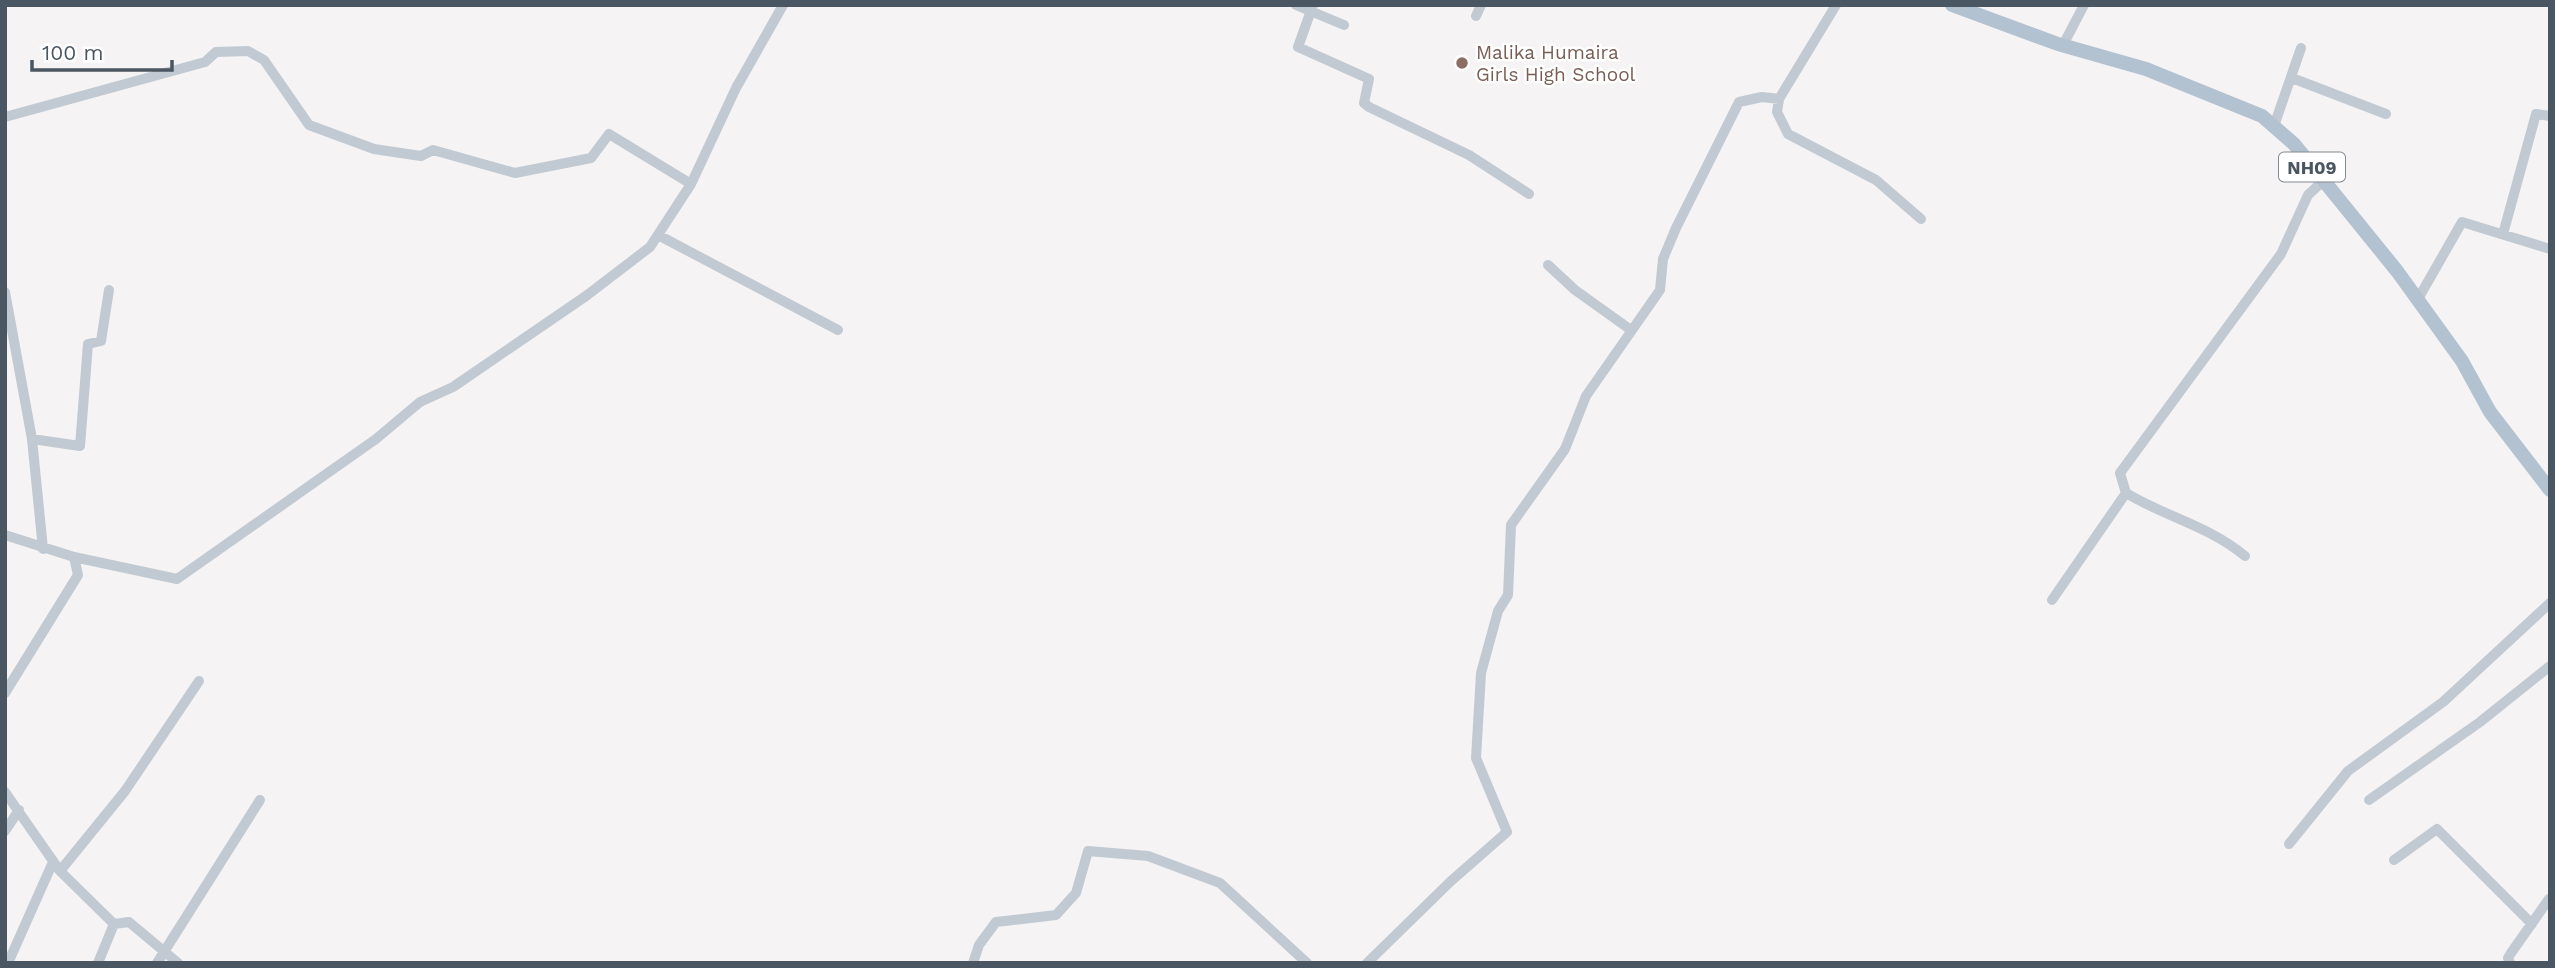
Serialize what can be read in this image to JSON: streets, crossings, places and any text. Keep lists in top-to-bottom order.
{
  "streets": {
    "main road": ["NH09"]
  },
  "places": ["Malika Humaira Girls High School"],
  "scale_bar": "100 m"
}
